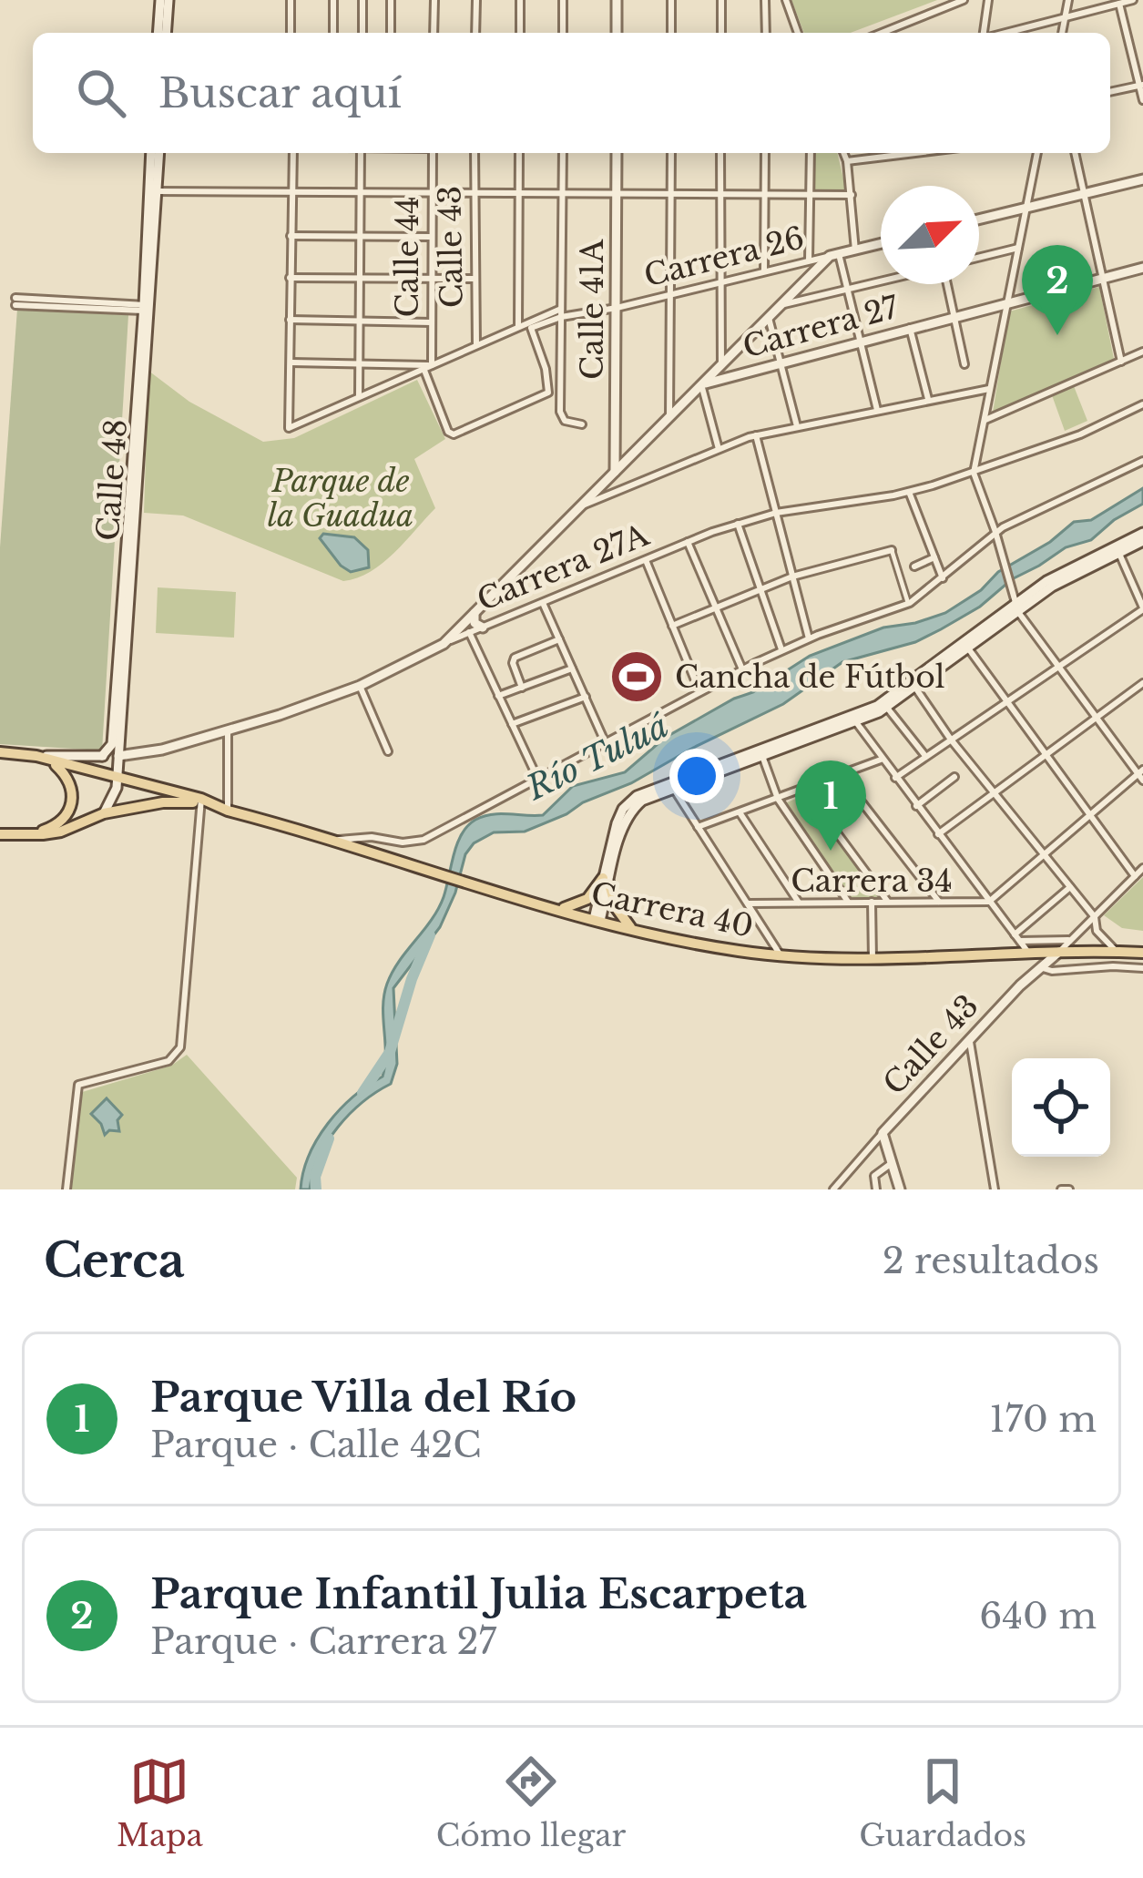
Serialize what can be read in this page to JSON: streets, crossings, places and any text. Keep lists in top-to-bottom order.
{
  "streets": {
    "main road": ["Carrera 27A", "Carrera 40"],
    "street": [
      "Calle 43",
      "Calle 44",
      "Carrera 26",
      "Calle 41A",
      "Carrera 27",
      "Calle 48",
      "Carrera 34"
    ]
  },
  "crossings": [
    ["Calle 43", "Carrera 26"],
    ["Calle 43", "Carrera 40"],
    ["Calle 44", "Carrera 26"],
    ["Carrera 26", "Calle 41A"],
    ["Calle 48", "Carrera 27A"],
    ["Calle 48", "Carrera 40"],
    ["Carrera 27A", "Carrera 40"]
  ],
  "water": ["Río Tuluá"],
  "parks": ["Parque de la Guadua"],
  "places": {
    "sports": ["Cancha de Fútbol"]
  },
  "north": "top right",
  "page": {
    "search": "Buscar aquí",
    "pins": ["2", "1"],
    "heading": ["Cerca", "2 resultados"],
    "list": [
      {
        "mark": "1",
        "name": "Parque Villa del Río",
        "note": "Parque · Calle 42C",
        "value": "170 m"
      },
      {
        "mark": "2",
        "name": "Parque Infantil Julia Escarpeta",
        "note": "Parque · Carrera 27",
        "value": "640 m"
      }
    ],
    "nav": ["Mapa", "Cómo llegar", "Guardados"]
  }
}
